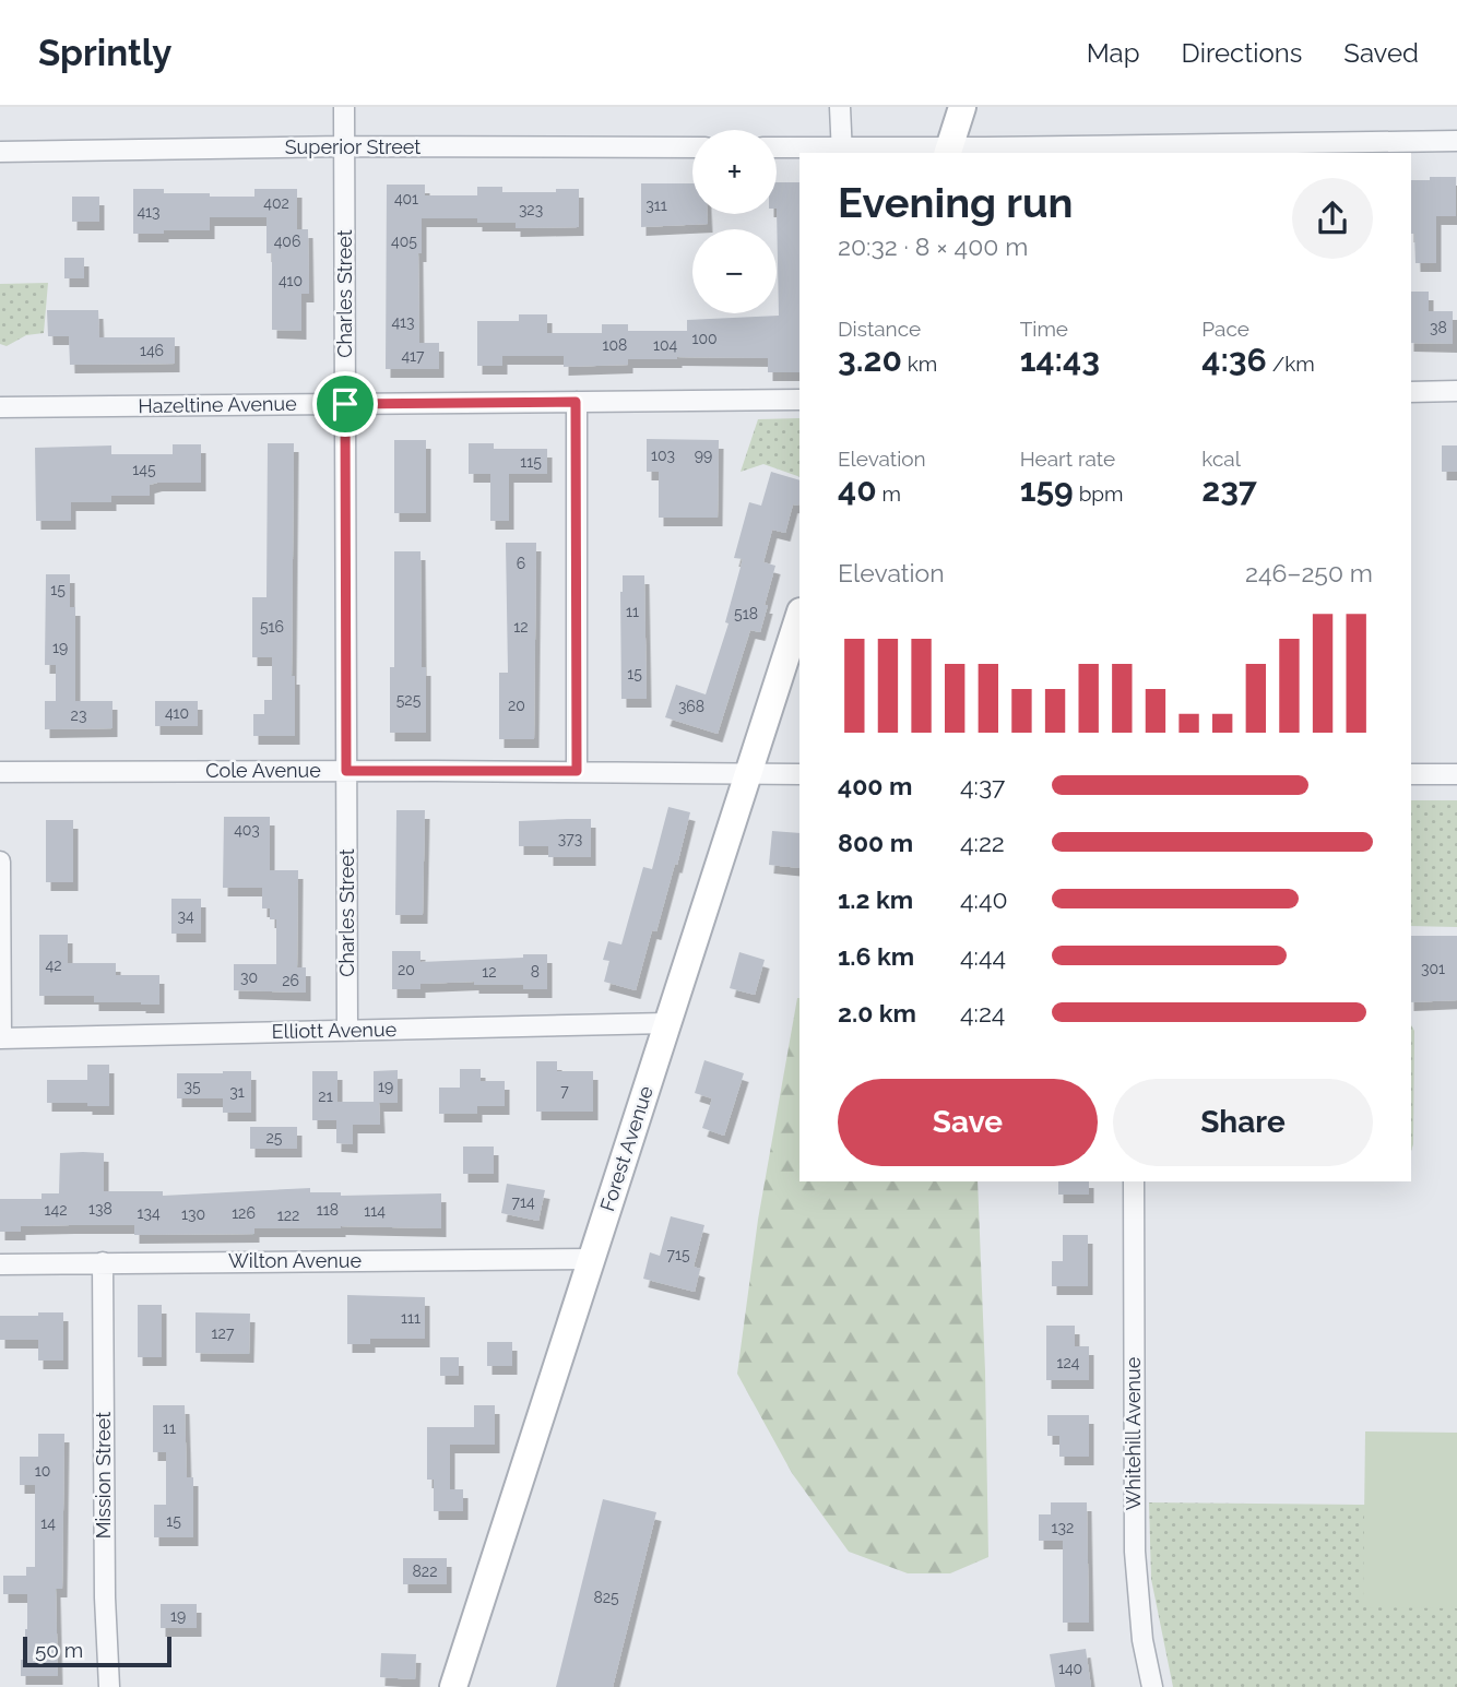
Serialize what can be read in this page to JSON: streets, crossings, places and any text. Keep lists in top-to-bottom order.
{
  "streets": {
    "main road": ["Forest Avenue"],
    "street": [
      "Superior Street",
      "Charles Street",
      "Hazeltine Avenue",
      "Cole Avenue",
      "Elliott Avenue",
      "Wilton Avenue",
      "Whitehill Avenue",
      "Mission Street"
    ]
  },
  "crossings": [
    ["Superior Street", "Charles Street"],
    ["Charles Street", "Hazeltine Avenue"],
    ["Charles Street", "Cole Avenue"],
    ["Charles Street", "Elliott Avenue"],
    ["Cole Avenue", "Forest Avenue"],
    ["Elliott Avenue", "Forest Avenue"],
    ["Forest Avenue", "Wilton Avenue"],
    ["Wilton Avenue", "Mission Street"]
  ],
  "house_numbers": [
    "401",
    "402",
    "311",
    "323",
    "413",
    "406",
    "405",
    "410",
    "413",
    "38",
    "100",
    "108",
    "104",
    "146",
    "417",
    "103",
    "99",
    "115",
    "145",
    "6",
    "15",
    "11",
    "518",
    "516",
    "12",
    "19",
    "15",
    "525",
    "20",
    "368",
    "410",
    "23",
    "403",
    "373",
    "34",
    "42",
    "301",
    "20",
    "12",
    "8",
    "30",
    "26",
    "35",
    "19",
    "7",
    "31",
    "21",
    "25",
    "714",
    "138",
    "142",
    "118",
    "114",
    "134",
    "126",
    "130",
    "122",
    "715",
    "111",
    "127",
    "124",
    "11",
    "10",
    "15",
    "14",
    "132",
    "822",
    "825",
    "19",
    "140"
  ],
  "scale_bar": "50 m",
  "page": {
    "header": "Sprintly",
    "nav": ["Map", "Directions", "Saved"],
    "map_buttons": ["+", "−"],
    "heading": ["Evening run", "20:32 · 8 × 400 m"],
    "stats": [
      ["Distance", "3.20 km"],
      ["Time", "14:43"],
      ["Pace", "4:36 /km"],
      ["Elevation", "40 m"],
      ["Heart rate", "159 bpm"],
      ["kcal", "237"]
    ],
    "chart": ["Elevation", "246–250 m"],
    "list": [
      {
        "name": "400 m",
        "note": "4:37"
      },
      {
        "name": "800 m",
        "note": "4:22"
      },
      {
        "name": "1.2 km",
        "note": "4:40"
      },
      {
        "name": "1.6 km",
        "note": "4:44"
      },
      {
        "name": "2.0 km",
        "note": "4:24"
      }
    ],
    "buttons": ["Save", "Share"],
    "scale": "50 m"
  }
}
